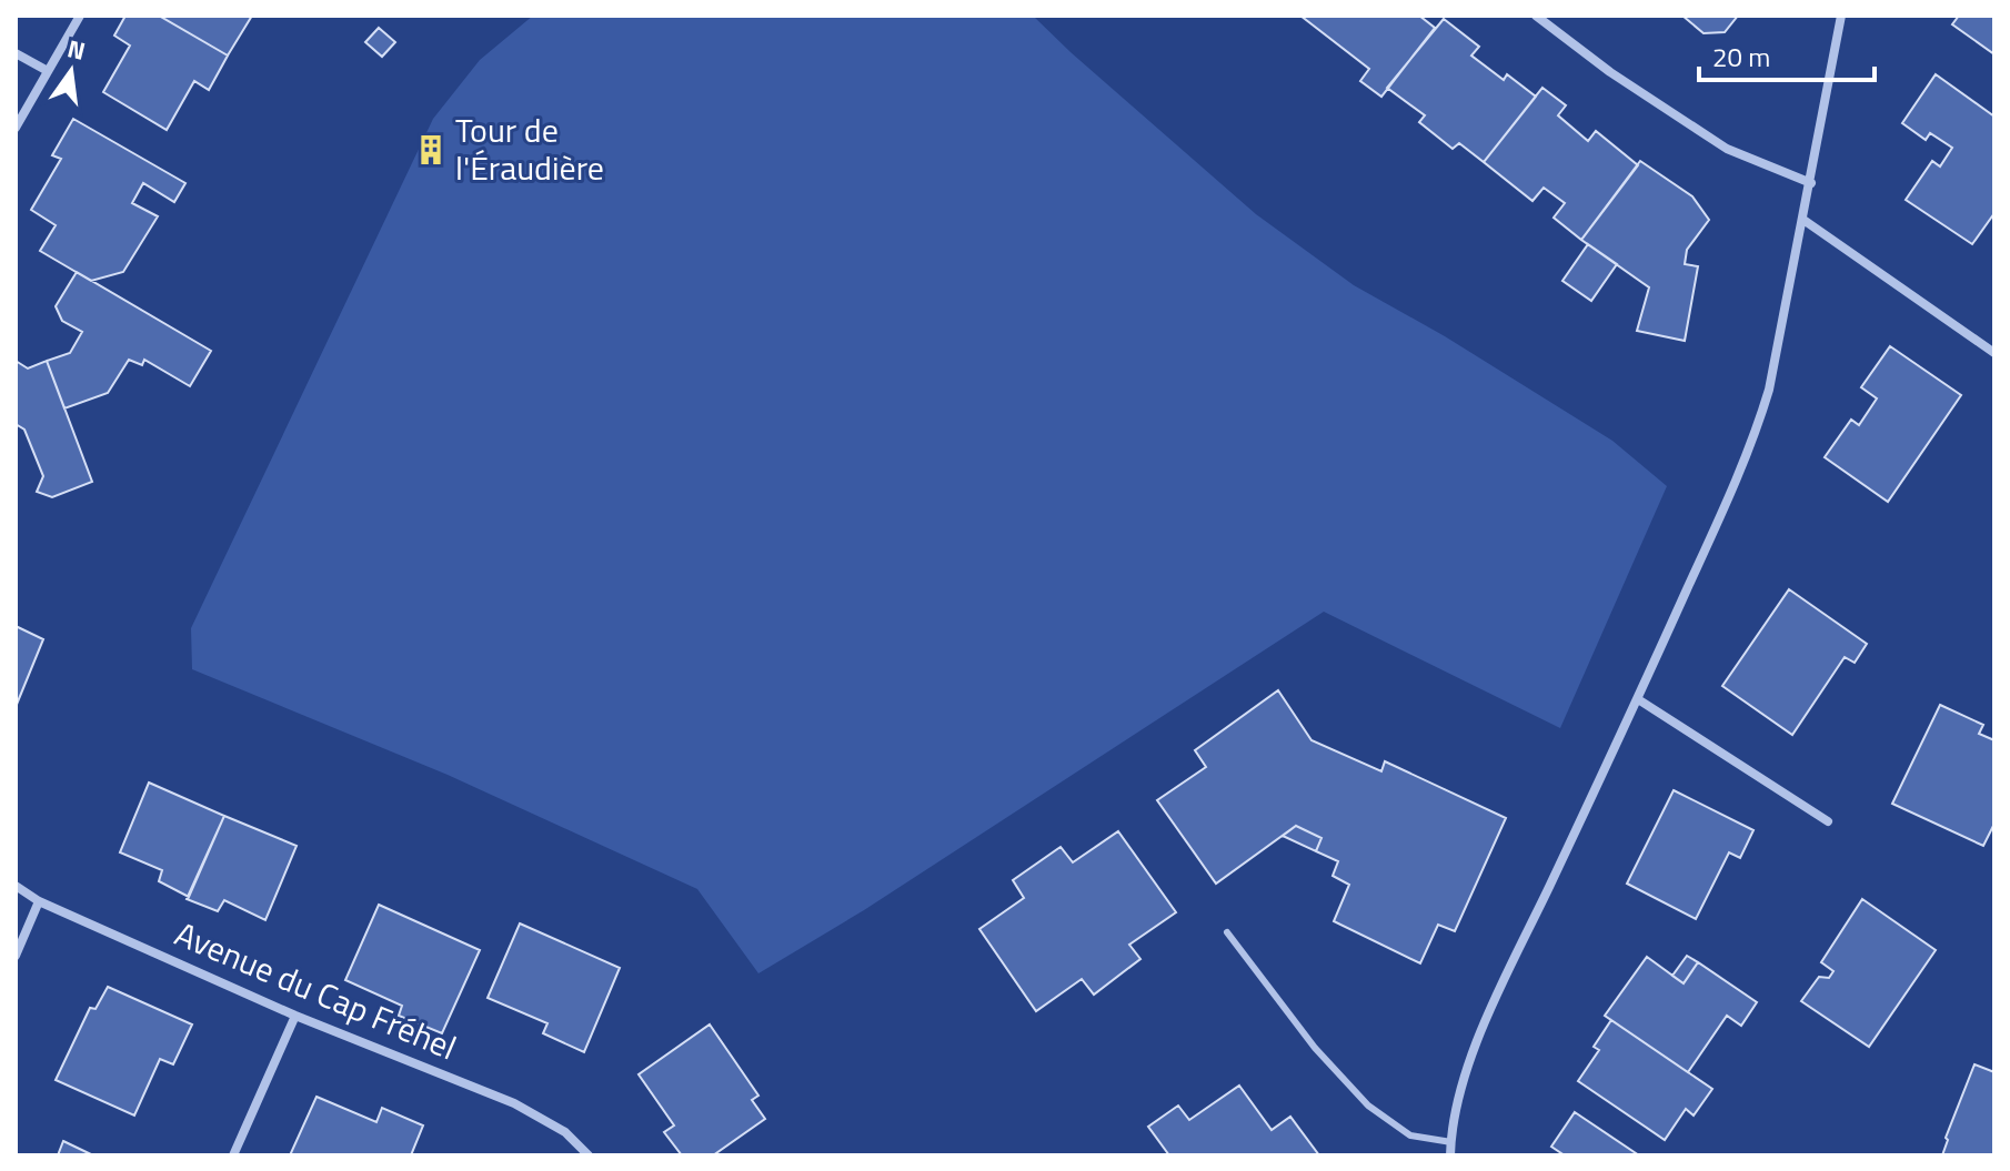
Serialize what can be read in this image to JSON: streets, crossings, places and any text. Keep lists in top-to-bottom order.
{
  "streets": {
    "street": ["Avenue du Cap Fréhel"]
  },
  "places": {
    "building": ["Tour de l'Éraudière"]
  },
  "scale_bar": "20 m",
  "north": "top"
}
